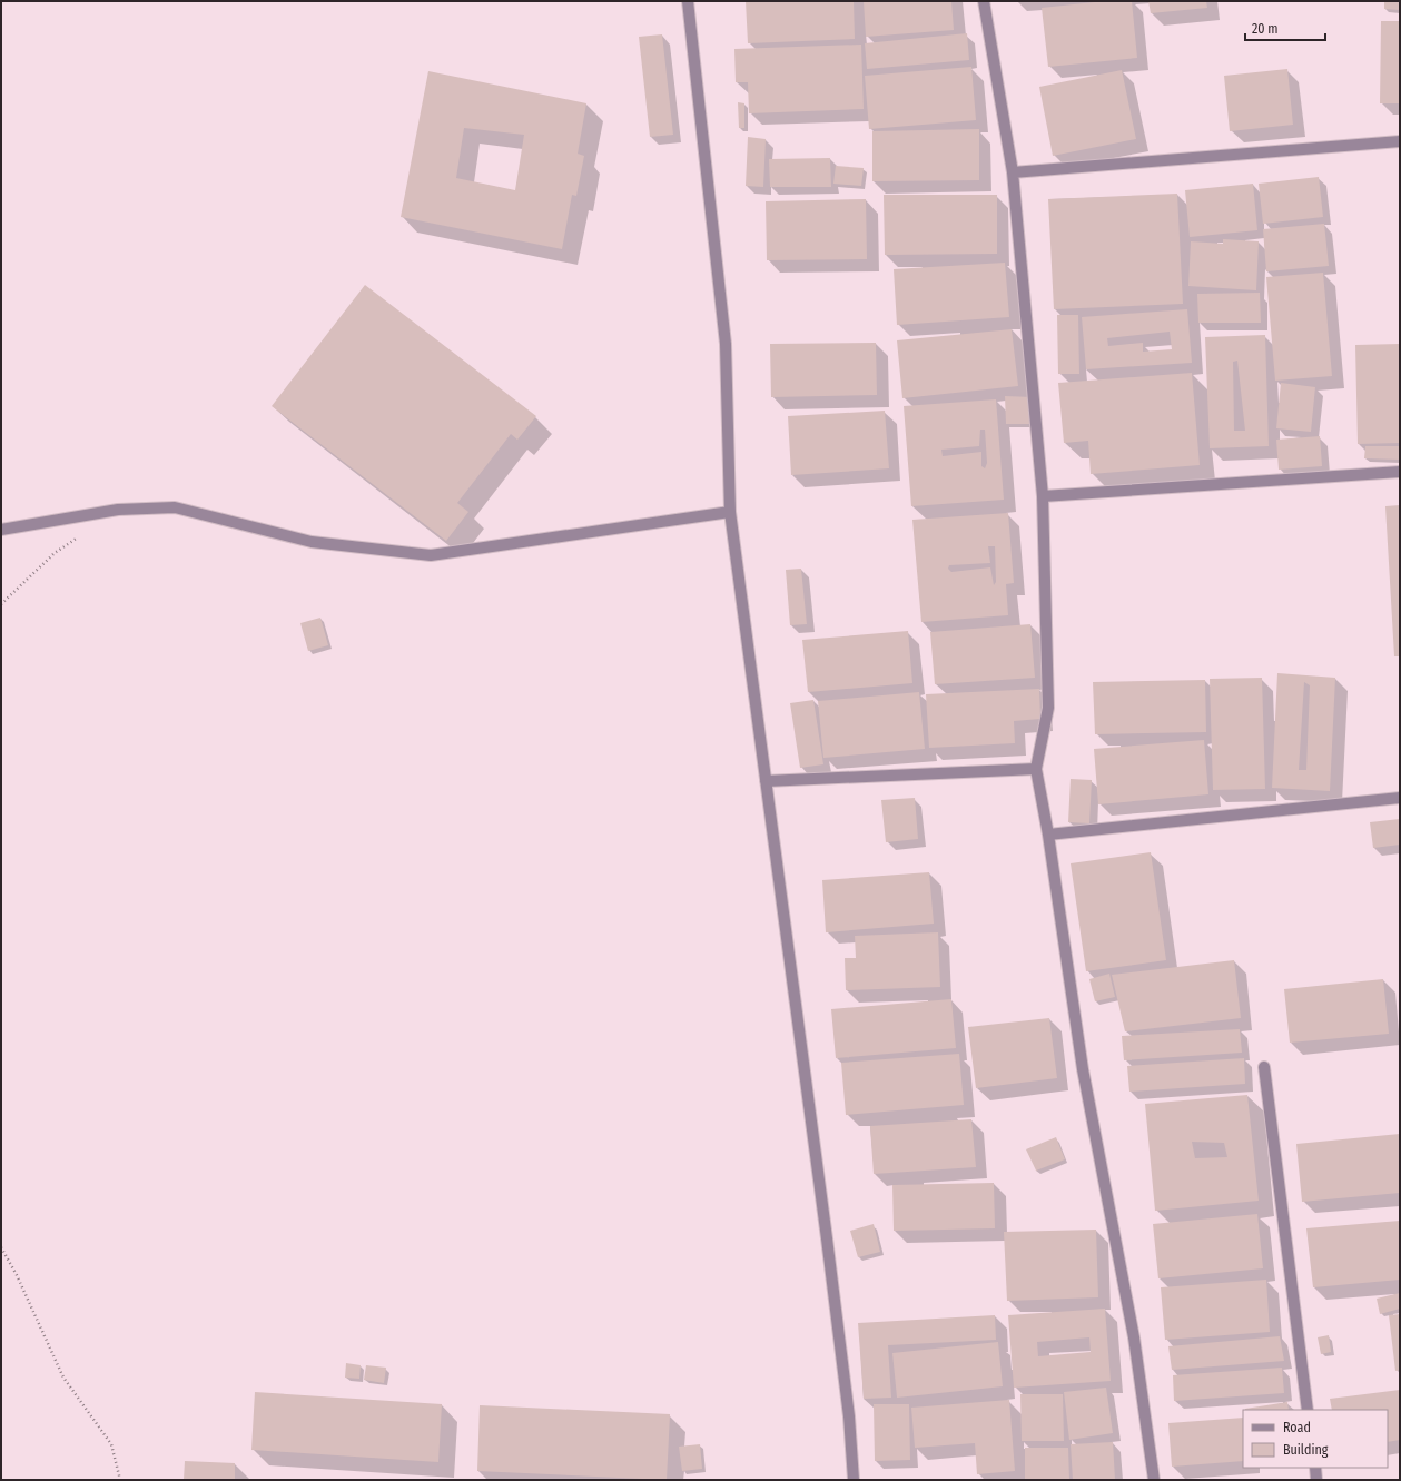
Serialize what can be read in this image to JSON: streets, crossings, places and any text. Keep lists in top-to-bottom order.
{
  "legend": ["Road", "Building"],
  "scale_bar": "20 m"
}
